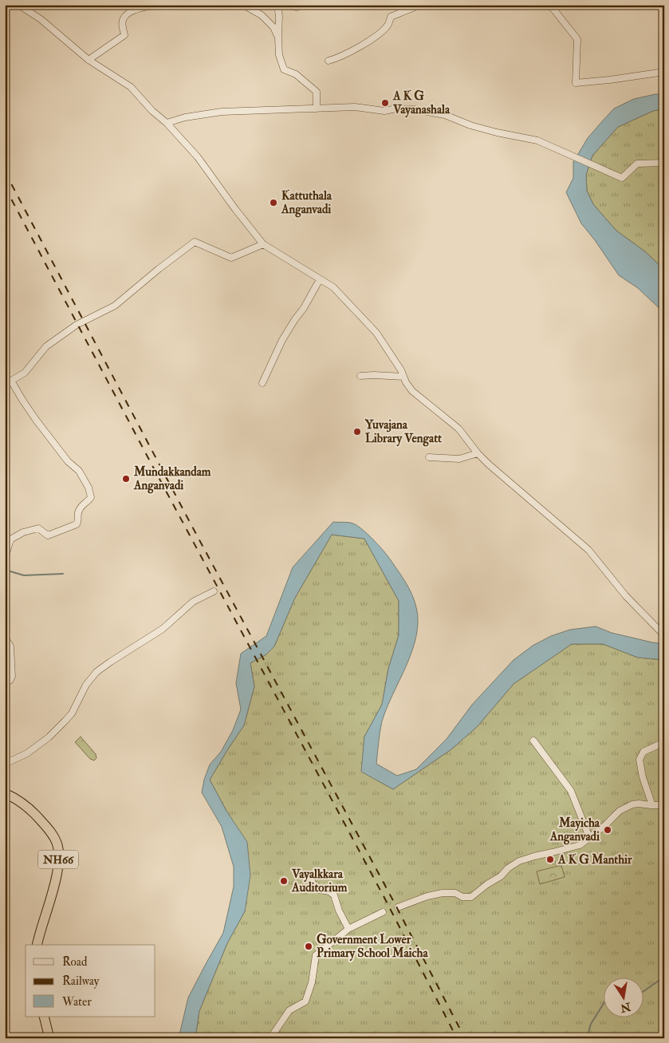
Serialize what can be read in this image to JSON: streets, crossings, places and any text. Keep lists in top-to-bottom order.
{
  "streets": {
    "highway": ["NH66"]
  },
  "places": [
    "A K G Vayanashala",
    "Kattuthala Anganvadi",
    "Yuvajana Library Vengatt",
    "Mundakkandam Anganvadi",
    "Mayicha Anganvadi",
    "A K G Manthir",
    "Vayalkkara Auditorium",
    "Government Lower Primary School Maicha"
  ],
  "legend": ["Road", "Railway", "Water"],
  "north": "bottom"
}
